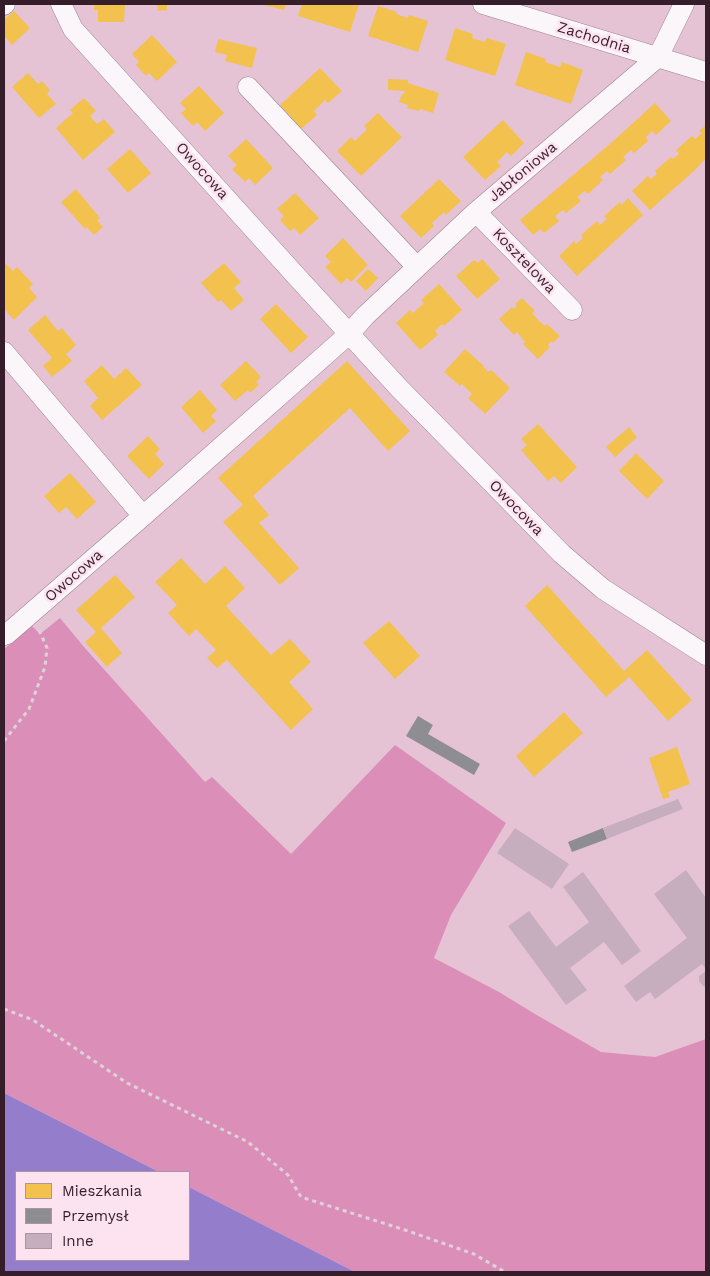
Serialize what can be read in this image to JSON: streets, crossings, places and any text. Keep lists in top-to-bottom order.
{
  "streets": {
    "street": [
      "Zachodnia",
      "Owocowa",
      "Jabłoniowa",
      "Kosztelowa"
    ]
  },
  "crossings": [
    ["Zachodnia", "Jabłoniowa"],
    ["Owocowa", "Jabłoniowa"],
    ["Jabłoniowa", "Kosztelowa"]
  ],
  "legend": ["Mieszkania", "Przemysł", "Inne"]
}
